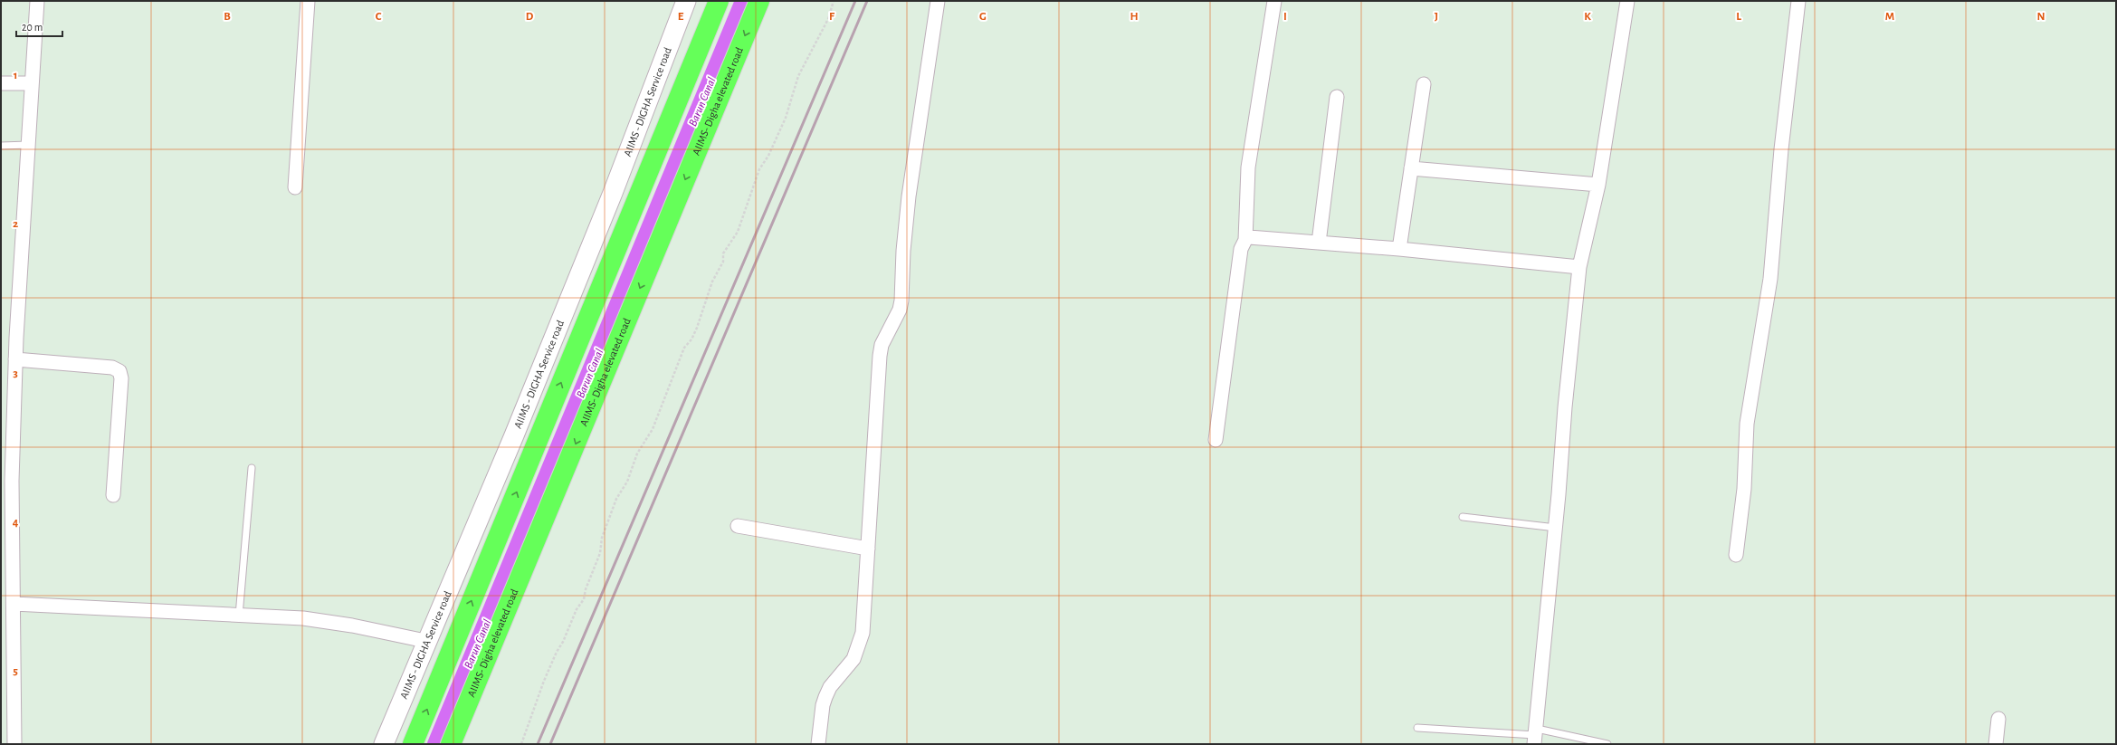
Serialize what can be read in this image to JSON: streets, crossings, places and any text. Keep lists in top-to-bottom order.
{
  "streets": {
    "highway": ["AIIMS- Digha elevated road"],
    "main road": ["AIIMS - DIGHA Service road"]
  },
  "water": ["Barun Canal"],
  "scale_bar": "20 m",
  "grid": {
    "columns": [
      "B",
      "C",
      "D",
      "E",
      "F",
      "G",
      "H",
      "I",
      "J",
      "K",
      "L",
      "M",
      "N"
    ],
    "rows": [
      "1",
      "2",
      "3",
      "4",
      "5"
    ]
  }
}
